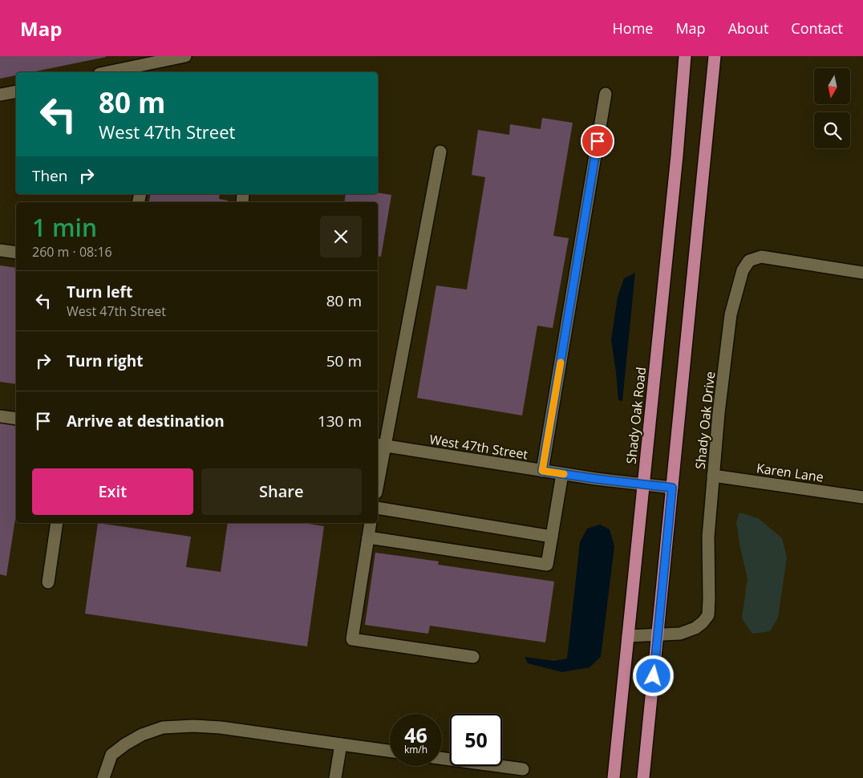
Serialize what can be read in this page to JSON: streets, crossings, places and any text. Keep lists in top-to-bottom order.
{
  "streets": {
    "main road": ["Shady Oak Road"],
    "street": ["Shady Oak Drive", "West 47th Street", "Karen Lane"]
  },
  "crossings": [
    ["Shady Oak Road", "Shady Oak Drive"],
    ["Shady Oak Road", "West 47th Street"],
    ["Shady Oak Drive", "Karen Lane"]
  ],
  "north": "bottom",
  "page": {
    "header": "Map",
    "nav": [
      "Home",
      "Map",
      "About",
      "Contact"
    ],
    "turn": ["80 m", "West 47th Street"],
    "then": "Then",
    "heading": ["1 min", "260 m · 08:16"],
    "list": [
      {
        "name": "Turn left",
        "note": "West 47th Street",
        "value": "80 m"
      },
      {
        "name": "Turn right",
        "value": "50 m"
      },
      {
        "name": "Arrive at destination",
        "value": "130 m"
      }
    ],
    "buttons": ["Exit", "Share"],
    "speed": "46 km/h",
    "limit": "50"
  }
}
